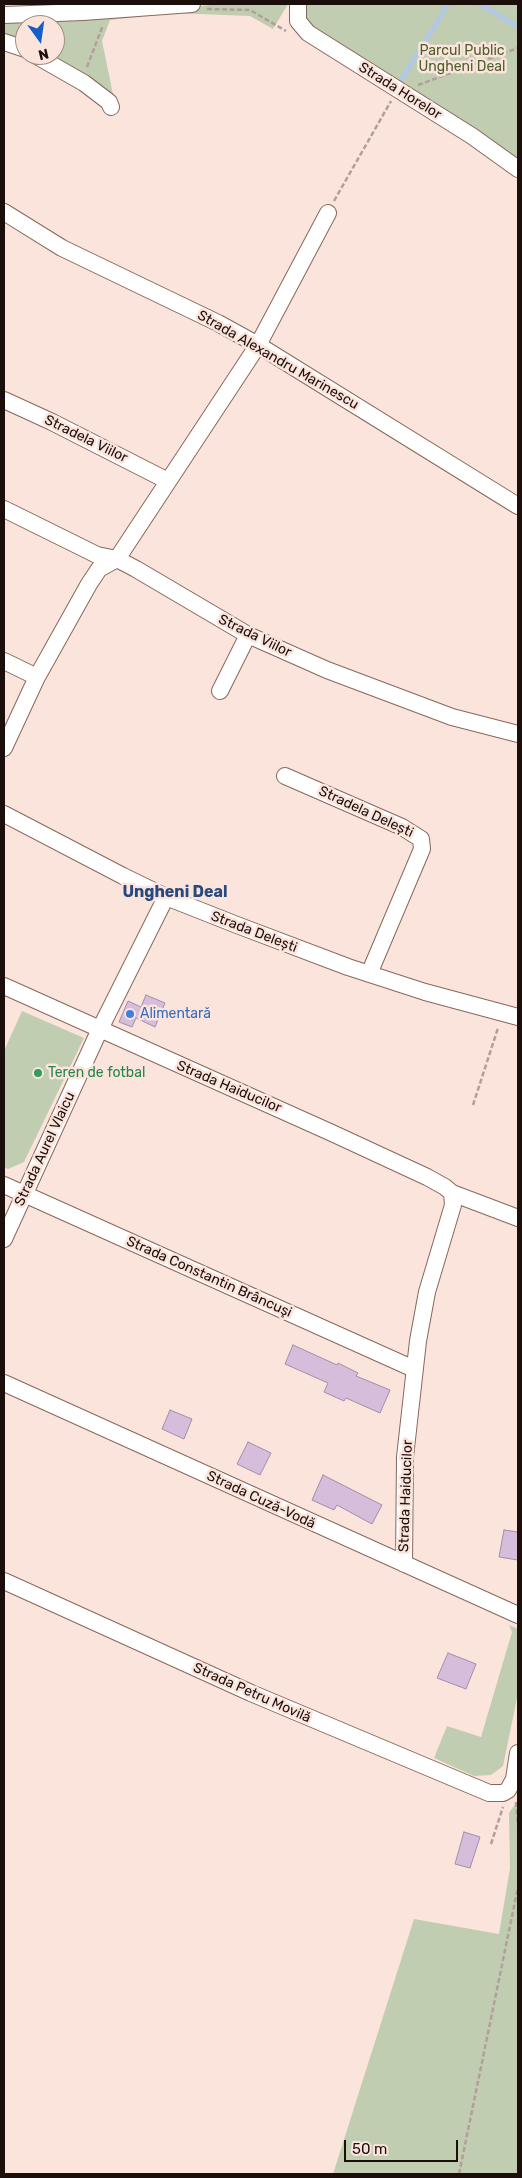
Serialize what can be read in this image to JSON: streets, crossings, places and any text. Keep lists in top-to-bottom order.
{
  "streets": {
    "street": [
      "Strada Horelor",
      "Strada Alexandru Marinescu",
      "Stradela Viilor",
      "Strada Viilor",
      "Stradela Delești",
      "Strada Delești",
      "Strada Haiducilor",
      "Strada Aurel Vlaicu",
      "Strada Constantin Brâncuşi",
      "Strada Cuză-Vodă",
      "Strada Petru Movilă"
    ]
  },
  "crossings": [
    ["Stradela Delești", "Strada Delești"],
    ["Strada Delești", "Strada Aurel Vlaicu"],
    ["Strada Haiducilor", "Strada Aurel Vlaicu"],
    ["Strada Haiducilor", "Strada Constantin Brâncuşi"],
    ["Strada Haiducilor", "Strada Cuză-Vodă"],
    ["Strada Aurel Vlaicu", "Strada Constantin Brâncuşi"]
  ],
  "districts": ["Ungheni Deal"],
  "parks": ["Parcul Public Ungheni Deal"],
  "places": ["Alimentară", "Teren de fotbal"],
  "scale_bar": "50 m",
  "north": "bottom"
}
